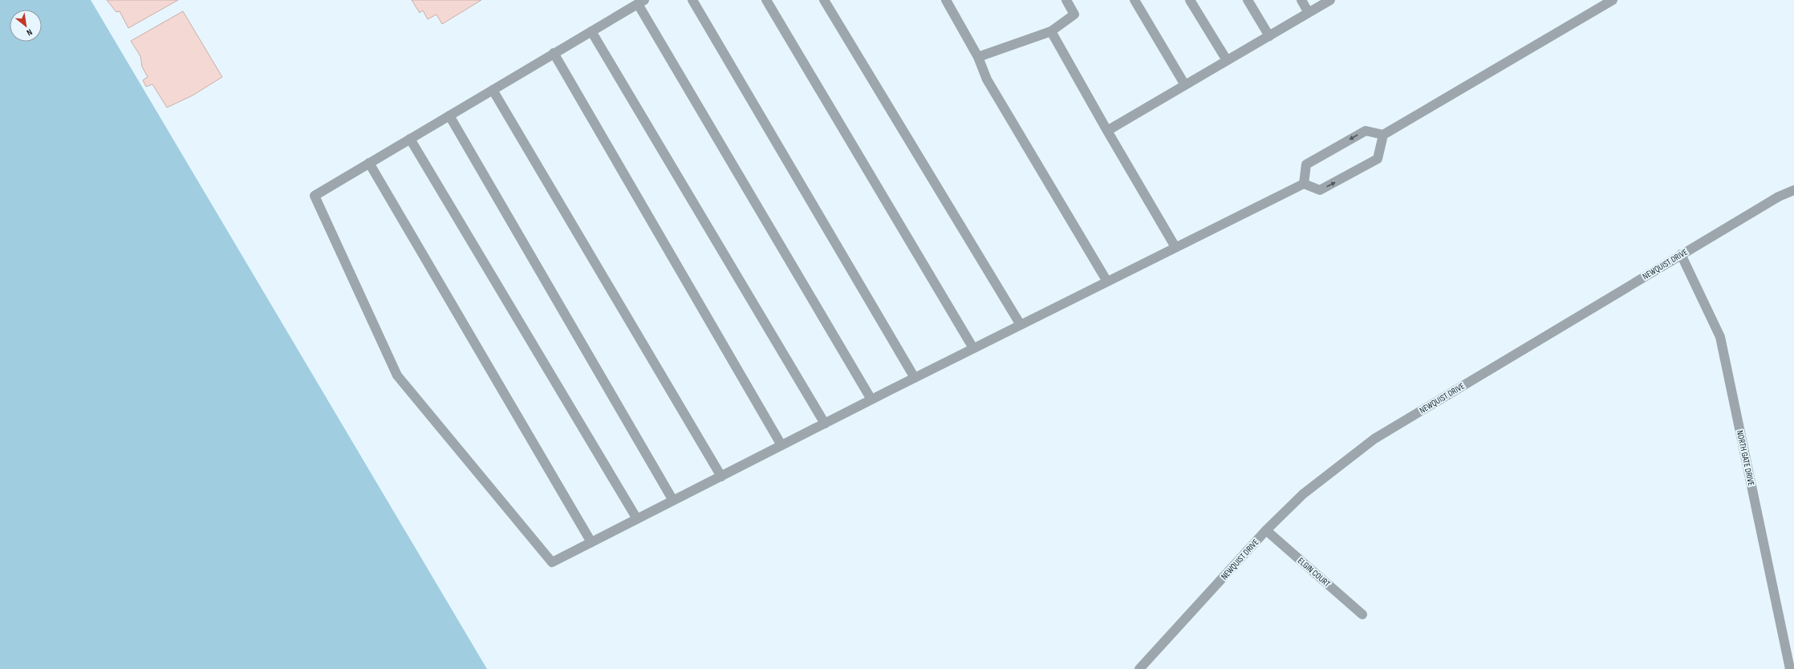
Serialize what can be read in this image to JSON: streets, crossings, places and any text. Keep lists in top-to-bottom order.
{
  "streets": {
    "street": ["NEWQUIST DRIVE", "NORTH GATE DRIVE", "ELGIN COURT"]
  },
  "crossings": [
    ["NEWQUIST DRIVE", "NORTH GATE DRIVE"],
    ["NEWQUIST DRIVE", "ELGIN COURT"]
  ],
  "north": "bottom right"
}
